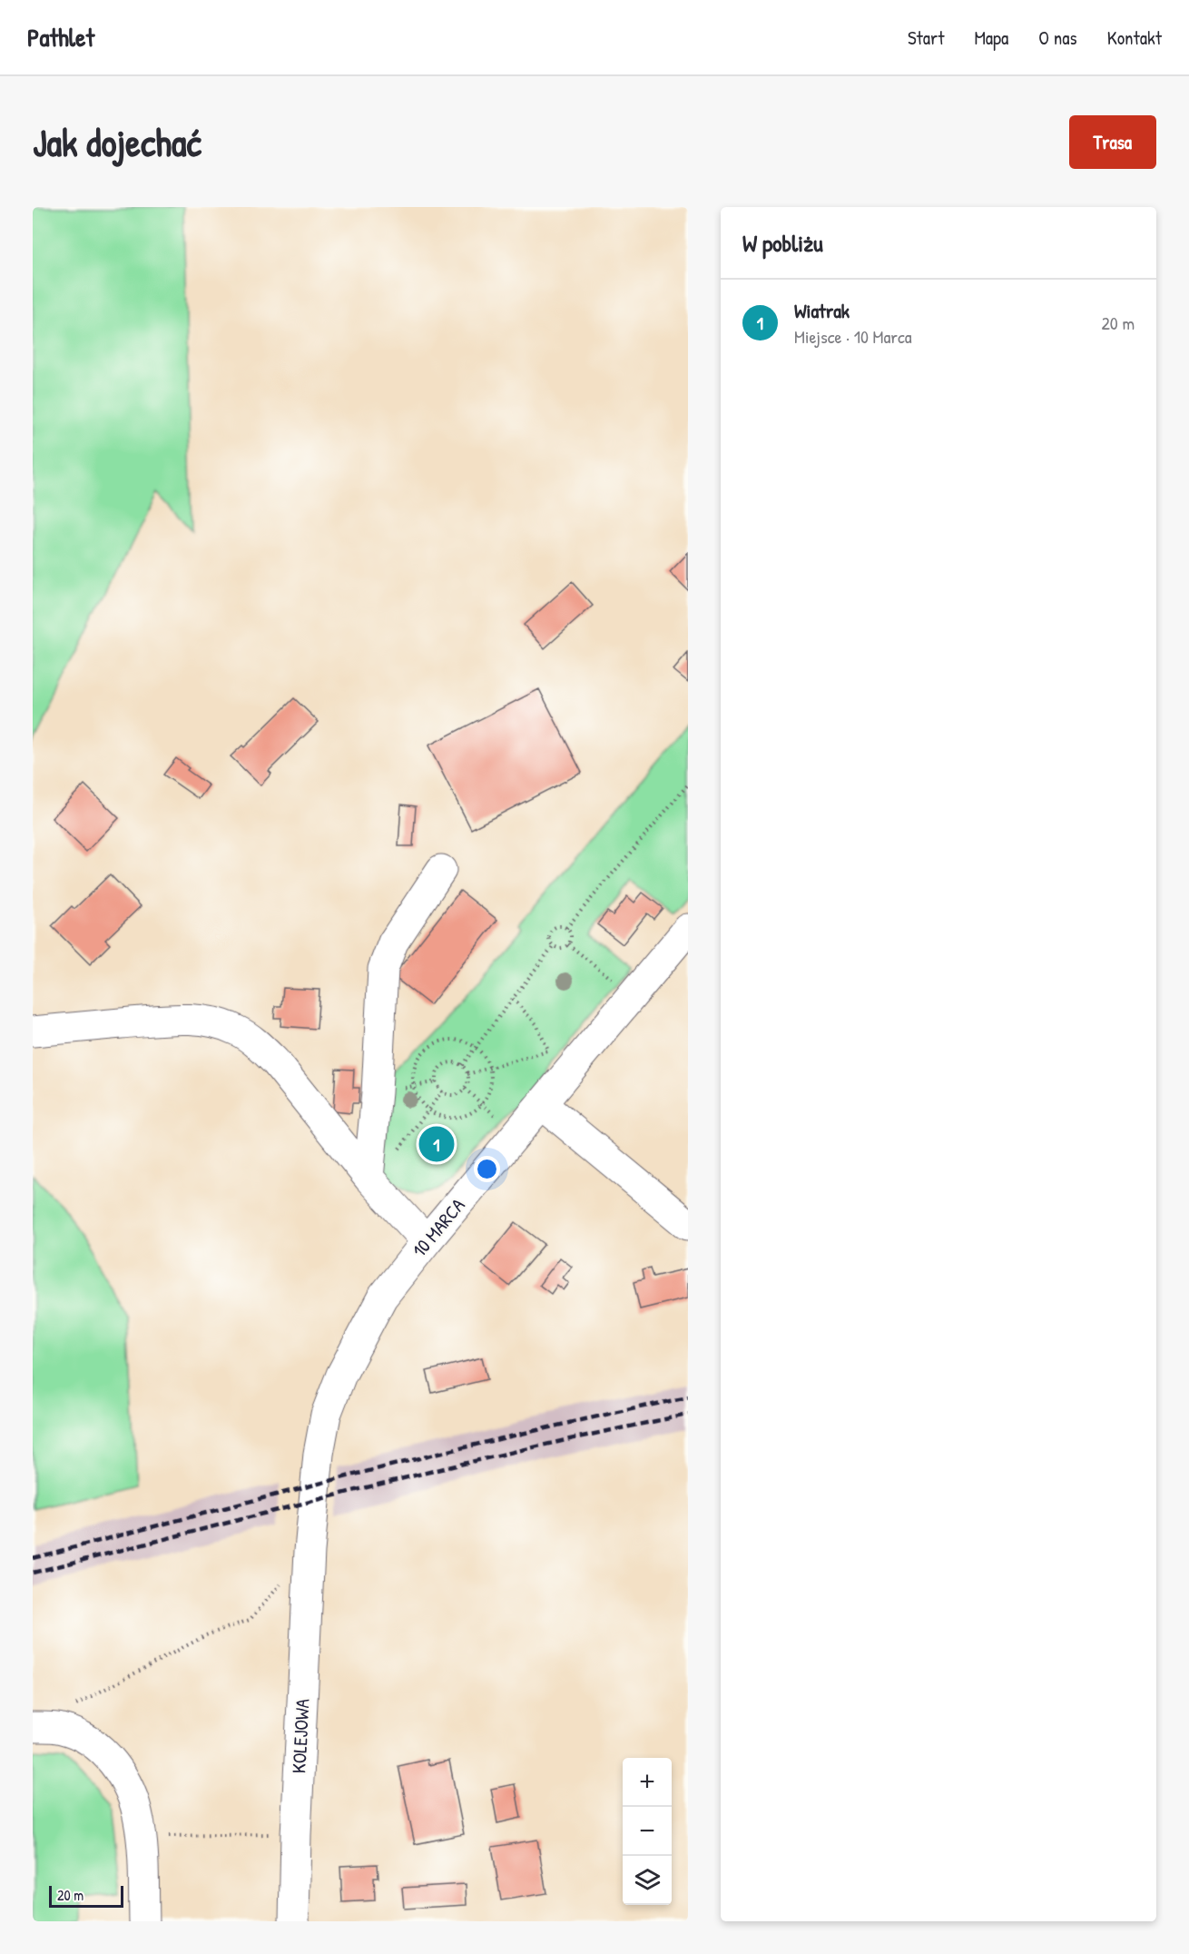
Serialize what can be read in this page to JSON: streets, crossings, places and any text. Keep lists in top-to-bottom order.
{
  "streets": {
    "street": ["10 MARCA", "KOLEJOWA"]
  },
  "crossings": [
    ["10 MARCA", "KOLEJOWA"]
  ],
  "scale_bar": "20 m",
  "page": {
    "header": "Pathlet",
    "nav": [
      "Start",
      "Mapa",
      "O nas",
      "Kontakt"
    ],
    "buttons": "Trasa",
    "title": "Jak dojechać",
    "heading": "W pobliżu",
    "list": [
      {
        "mark": "1",
        "name": "Wiatrak",
        "note": "Miejsce · 10 Marca",
        "value": "20 m"
      }
    ],
    "pins": "1",
    "map_buttons": ["+", "−"],
    "scale": "20 m"
  }
}
